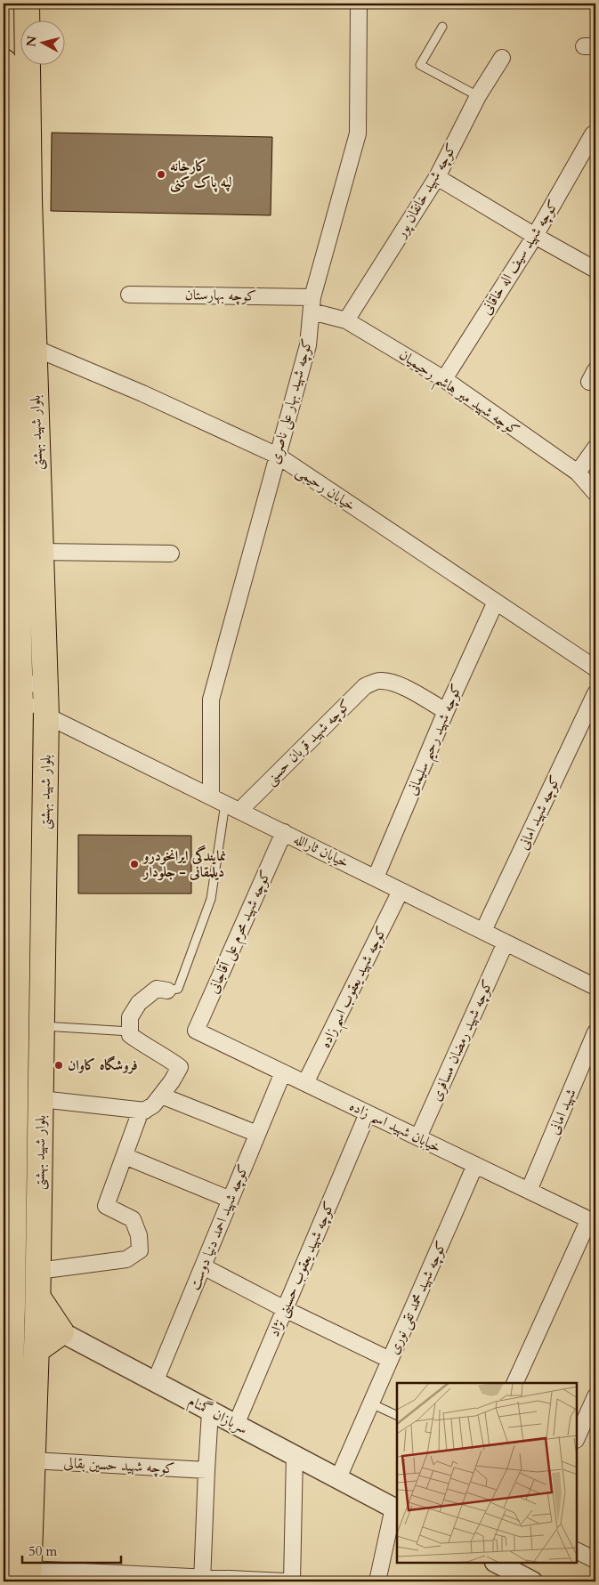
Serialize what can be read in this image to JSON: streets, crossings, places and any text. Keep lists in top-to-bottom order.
{
  "streets": {
    "main road": ["بلوار شهید بهشتی"],
    "street": [
      "کوچه شهید خانقان پور",
      "کوچه شهید سیف اله خاقانی",
      "کوچه بهارستان",
      "کوچه شهید میر هاشم رحیمیان",
      "کوچه شهید بهار علی ناصری",
      "خیابان رحیمی",
      "کوچه شهید رحیم سلیمانی",
      "کوچه شهید قربان حسنی",
      "کوچه شهید امانی",
      "خیابان ثارالله",
      "کوچه شهید محرم علی آقاجانی",
      "کوچه شهید یعقوب اسم زاده",
      "کوچه شهید رمضان مسافری",
      "شهید امانی",
      "خیابان شهید اسم زاده",
      "کوچه شهید احمد دنیا دوست",
      "کوچه شهید یعقوب حسینی نژاد",
      "کوچه شهید محمد تقی نوری",
      "سربازان گمنام",
      "کوچه شهید حسین بقالی"
    ]
  },
  "crossings": [
    ["کوچه شهید خانقان پور", "کوچه شهید میر هاشم رحیمیان"],
    ["کوچه شهید سیف اله خاقانی", "کوچه شهید میر هاشم رحیمیان"],
    ["کوچه بهارستان", "کوچه شهید میر هاشم رحیمیان"],
    ["کوچه بهارستان", "کوچه شهید بهار علی ناصری"],
    ["کوچه شهید میر هاشم رحیمیان", "کوچه شهید بهار علی ناصری"],
    ["کوچه شهید بهار علی ناصری", "خیابان رحیمی"],
    ["کوچه شهید بهار علی ناصری", "خیابان ثارالله"],
    ["بلوار شهید بهشتی", "خیابان رحیمی"],
    ["بلوار شهید بهشتی", "خیابان ثارالله"],
    ["بلوار شهید بهشتی", "کوچه شهید حسین بقالی"],
    ["خیابان رحیمی", "کوچه شهید رحیم سلیمانی"],
    ["کوچه شهید رحیم سلیمانی", "کوچه شهید قربان حسنی"],
    ["کوچه شهید رحیم سلیمانی", "خیابان ثارالله"],
    ["کوچه شهید قربان حسنی", "خیابان ثارالله"],
    ["کوچه شهید امانی", "خیابان ثارالله"],
    ["خیابان ثارالله", "کوچه شهید محرم علی آقاجانی"],
    ["خیابان ثارالله", "کوچه شهید یعقوب اسم زاده"],
    ["خیابان ثارالله", "کوچه شهید رمضان مسافری"],
    ["کوچه شهید محرم علی آقاجانی", "خیابان شهید اسم زاده"],
    ["کوچه شهید یعقوب اسم زاده", "خیابان شهید اسم زاده"],
    ["کوچه شهید رمضان مسافری", "خیابان شهید اسم زاده"],
    ["شهید امانی", "خیابان شهید اسم زاده"],
    ["خیابان شهید اسم زاده", "کوچه شهید احمد دنیا دوست"],
    ["خیابان شهید اسم زاده", "کوچه شهید یعقوب حسینی نژاد"],
    ["خیابان شهید اسم زاده", "کوچه شهید محمد تقی نوری"],
    ["کوچه شهید احمد دنیا دوست", "سربازان گمنام"],
    ["کوچه شهید یعقوب حسینی نژاد", "سربازان گمنام"],
    ["کوچه شهید محمد تقی نوری", "سربازان گمنام"]
  ],
  "places": ["کارخانه لپه پاک کنی", "نمایندگی ایرانخودرو دیلمقانی - جلودار", "فروشگاه کاوان"],
  "scale_bar": "50 m",
  "north": "left"
}
